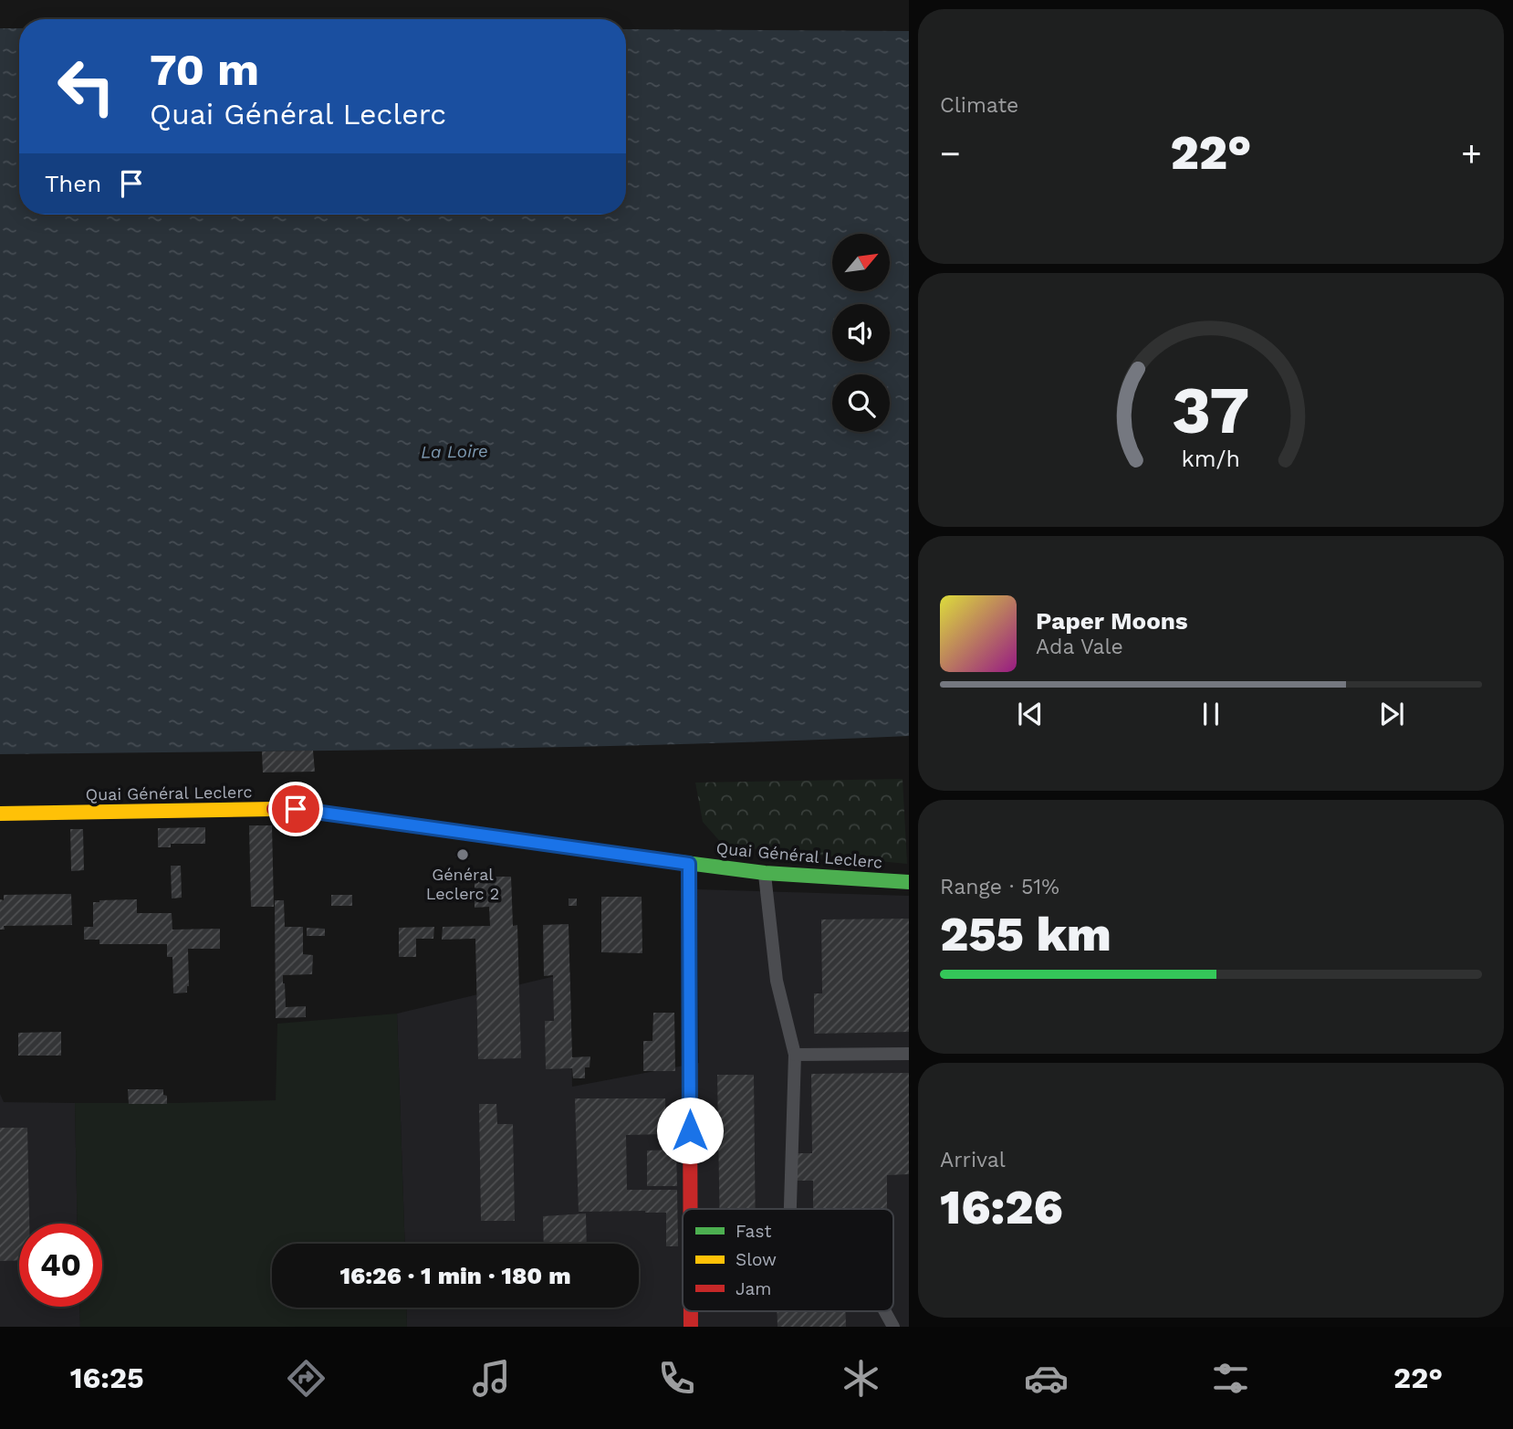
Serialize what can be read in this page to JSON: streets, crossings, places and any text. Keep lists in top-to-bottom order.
{
  "streets": {
    "street": ["Quai Général Leclerc"]
  },
  "water": ["La Loire"],
  "places": ["Général Leclerc 2"],
  "legend": ["Fast", "Slow", "Jam"],
  "north": "top right",
  "page": {
    "tile": [
      "Climate",
      ["Range · 51%", "255 km"],
      ["Arrival", "16:26"]
    ],
    "turn": ["70 m", "Quai Général Leclerc"],
    "heat": ["−", "22°", "+"],
    "then": "Then",
    "song": ["Paper Moons", "Ada Vale"],
    "limit": "40",
    "trip": "16:26 · 1 min · 180 m",
    "tabs": ["16:25", "22°"],
    "gauge": ["37", "km/h"]
  }
}
